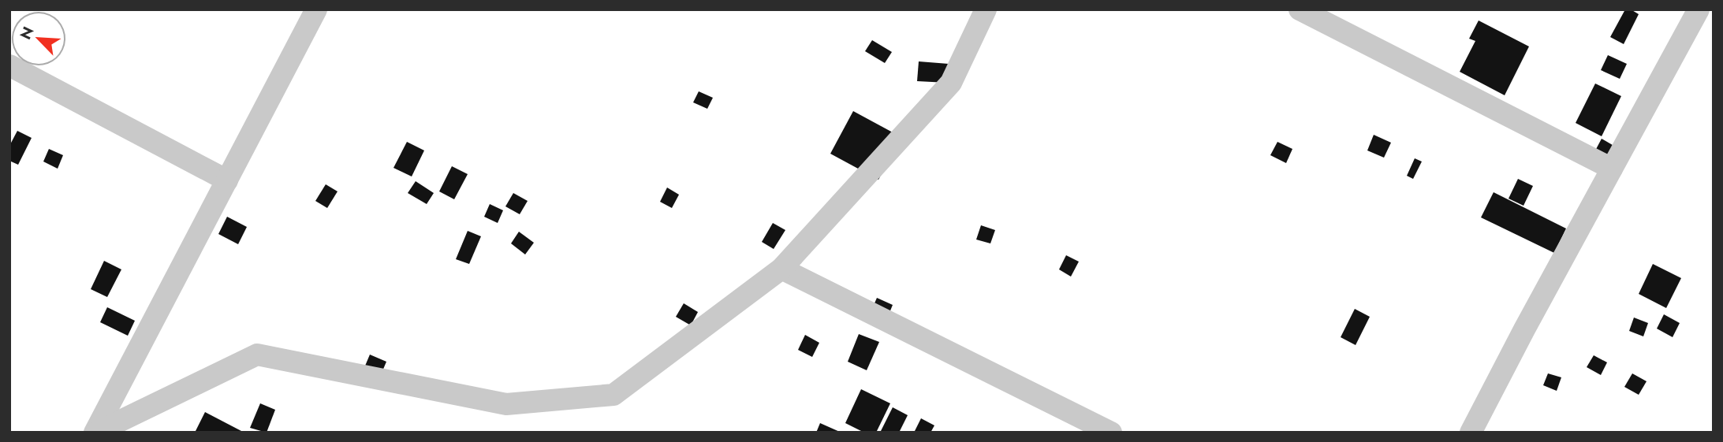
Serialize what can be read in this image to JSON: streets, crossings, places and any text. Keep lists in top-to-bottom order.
{
  "north": "top left"
}
